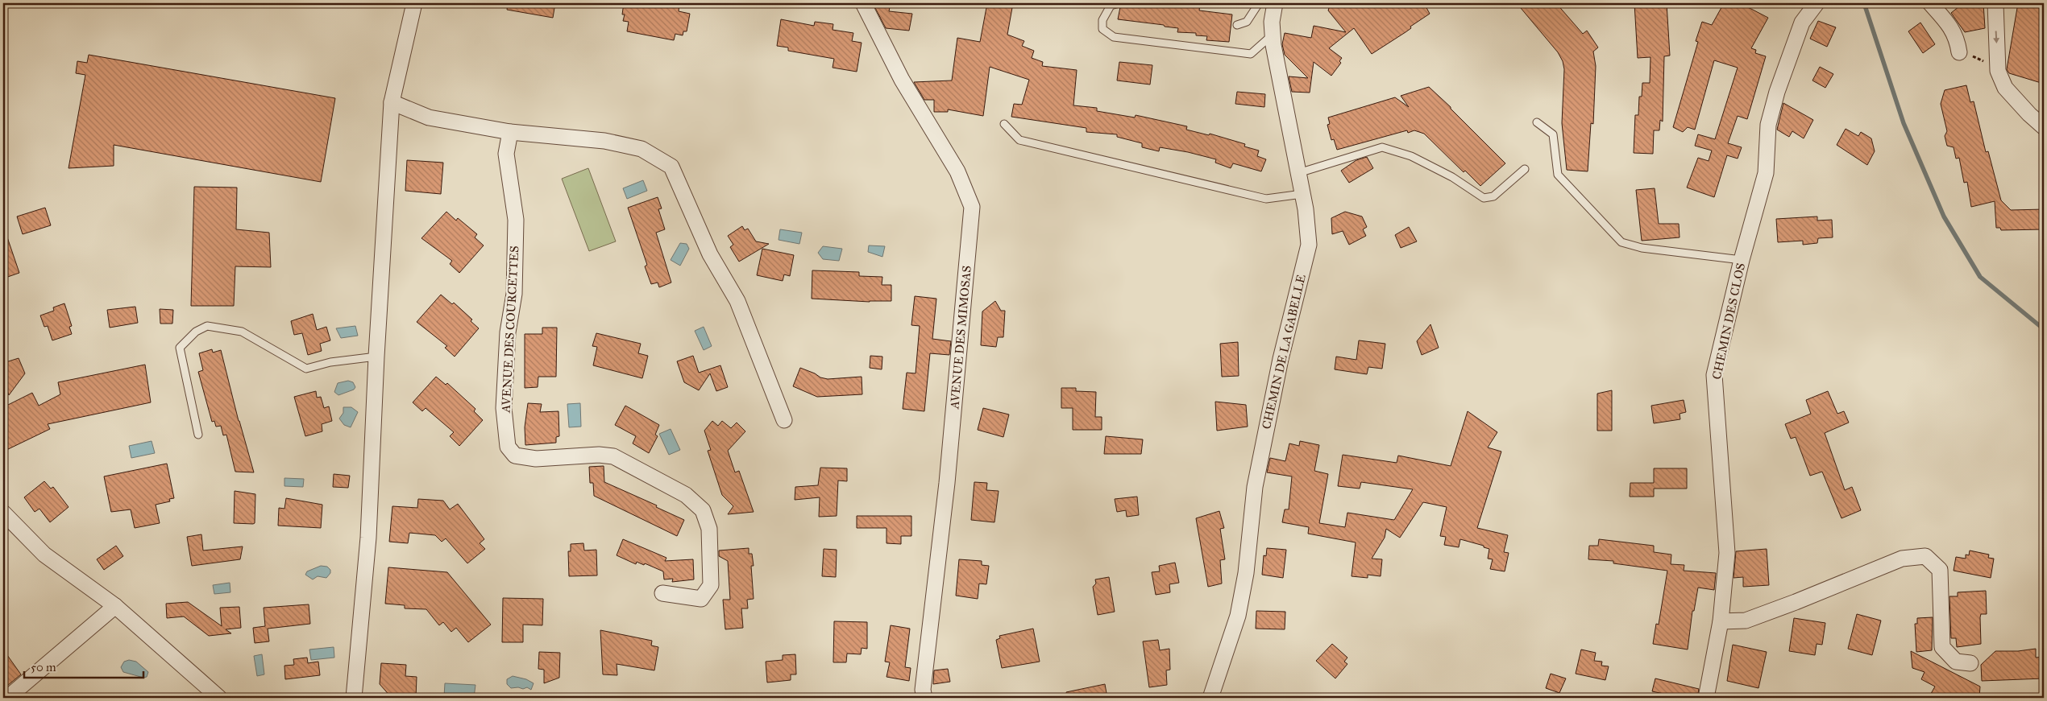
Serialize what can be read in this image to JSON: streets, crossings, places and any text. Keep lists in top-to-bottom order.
{
  "streets": {
    "street": [
      "CHEMIN DES CLOS",
      "AVENUE DES COURCETTES",
      "AVENUE DES MIMOSAS",
      "CHEMIN DE LA GABELLE"
    ]
  },
  "scale_bar": "50 m"
}
